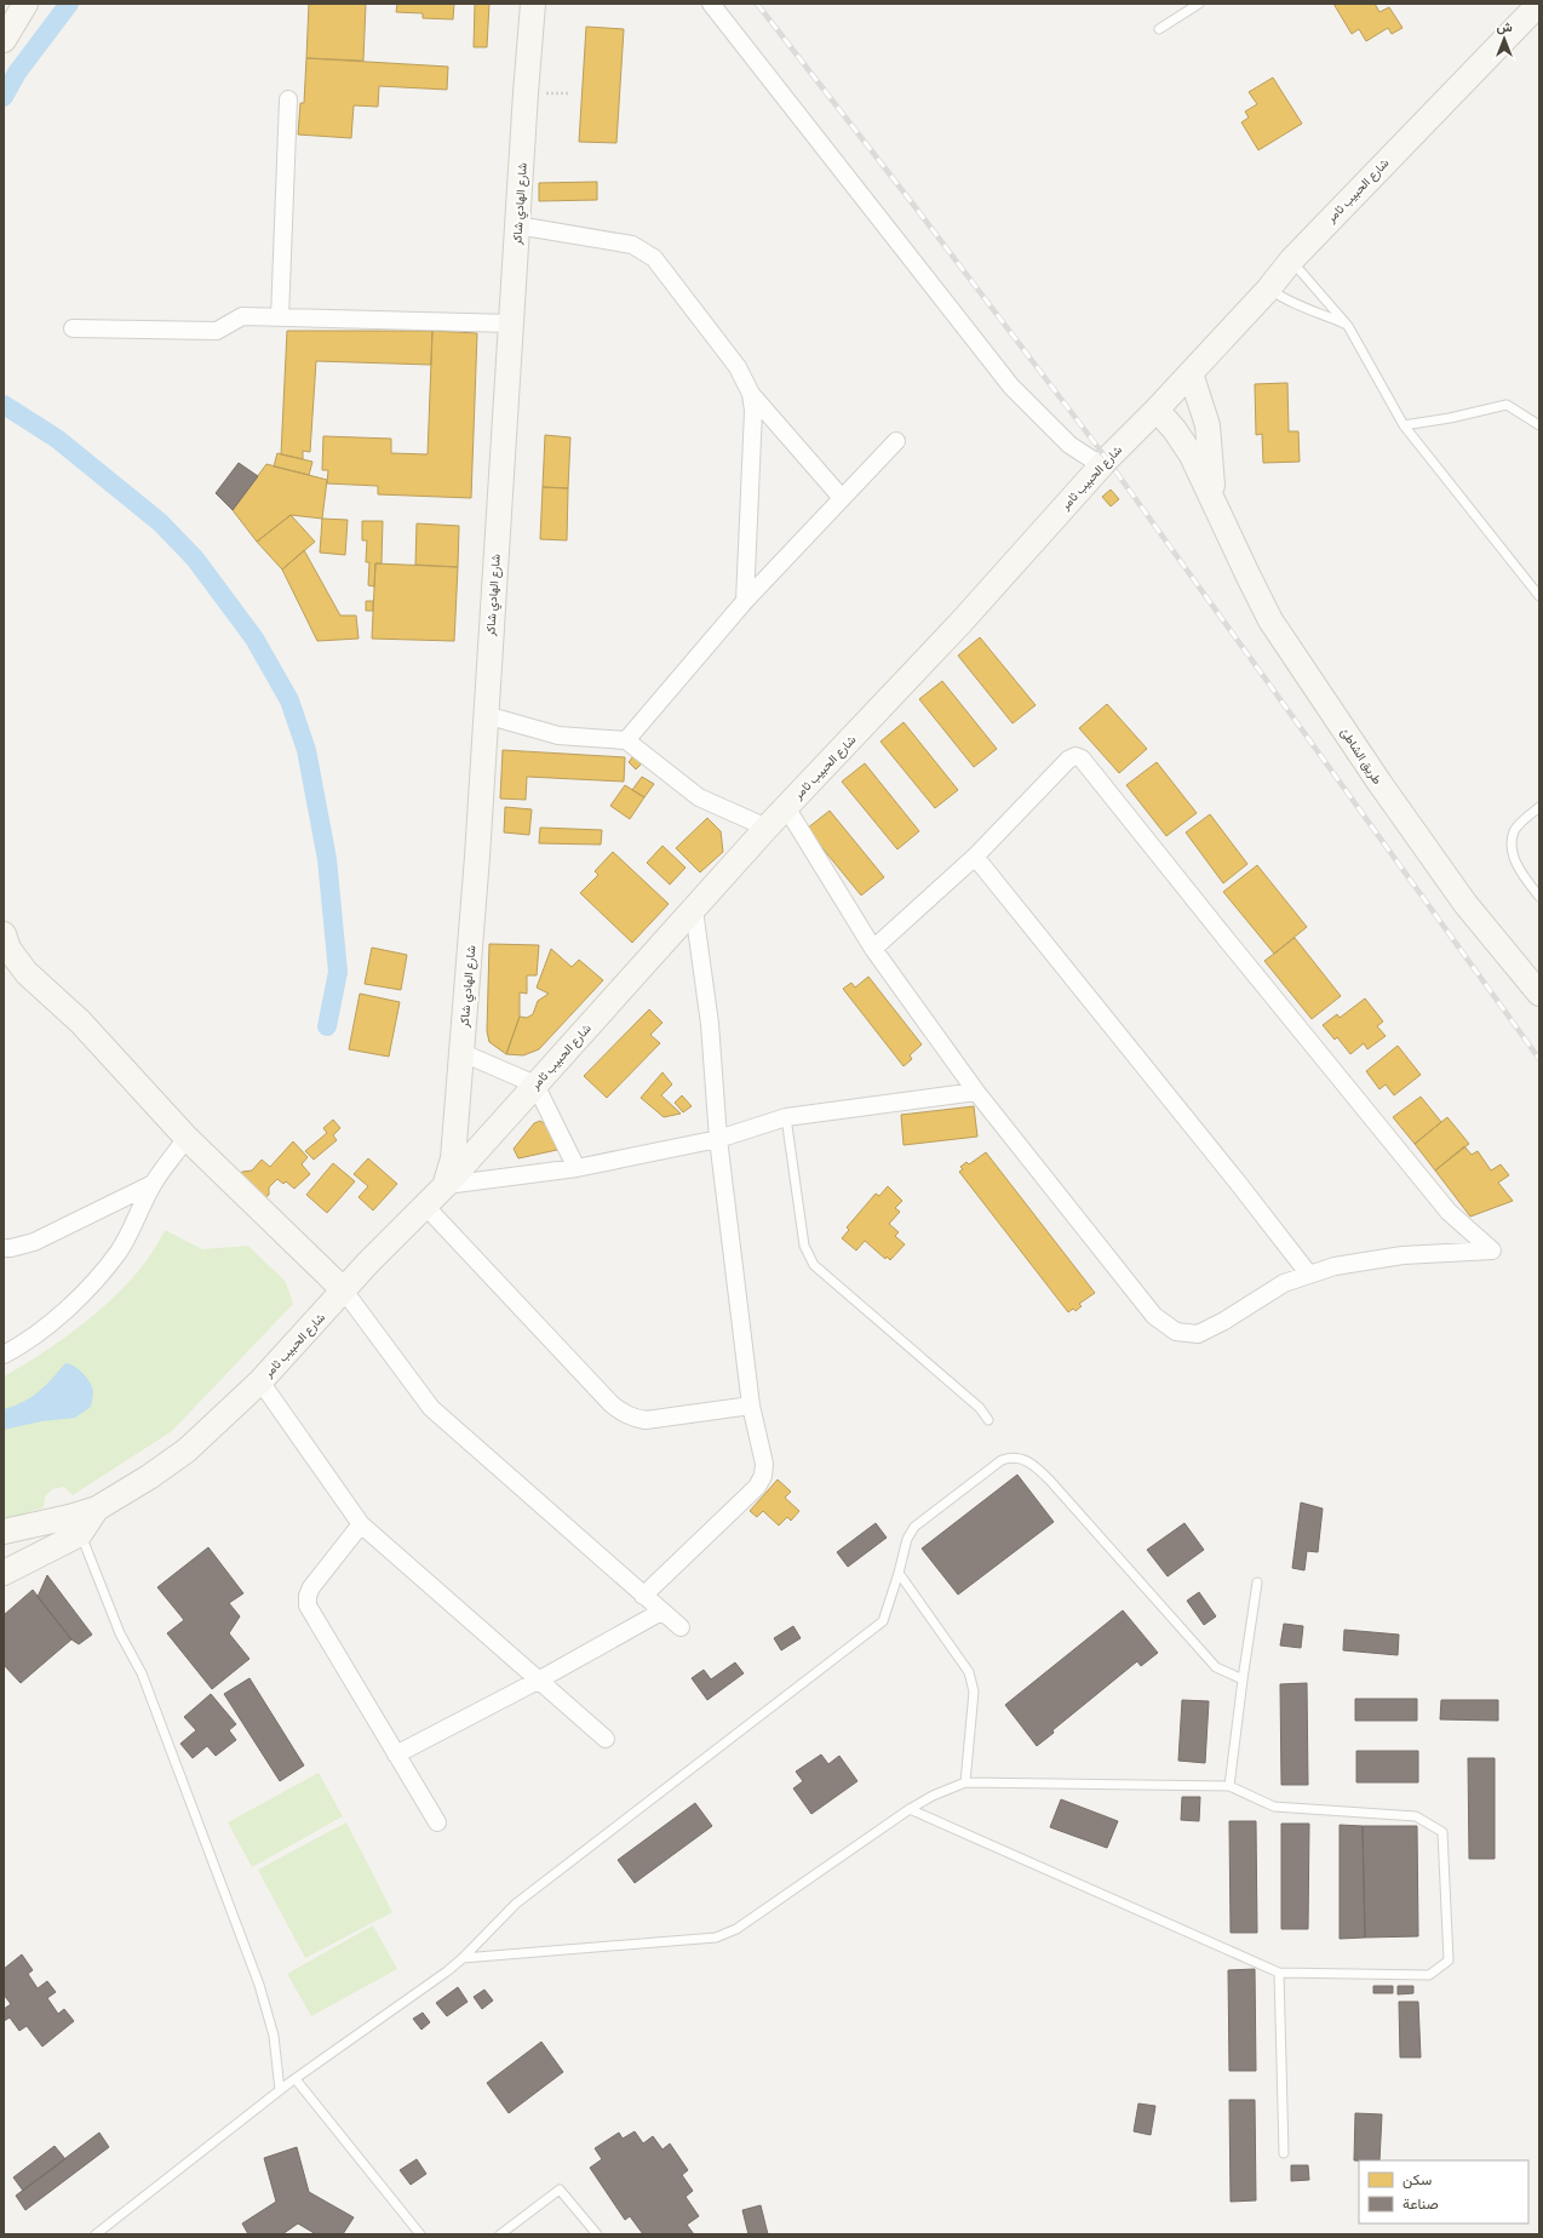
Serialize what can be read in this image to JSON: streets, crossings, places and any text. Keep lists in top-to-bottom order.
{
  "streets": {
    "street": ["شارع الحبيب ثامر", "شارع الهادي شاكر", "طريق الشاطئ"]
  },
  "crossings": [
    ["شارع الحبيب ثامر", "شارع الهادي شاكر"],
    ["شارع الحبيب ثامر", "طريق الشاطئ"]
  ],
  "legend": ["سكن", "صناعة"],
  "north": "top"
}
